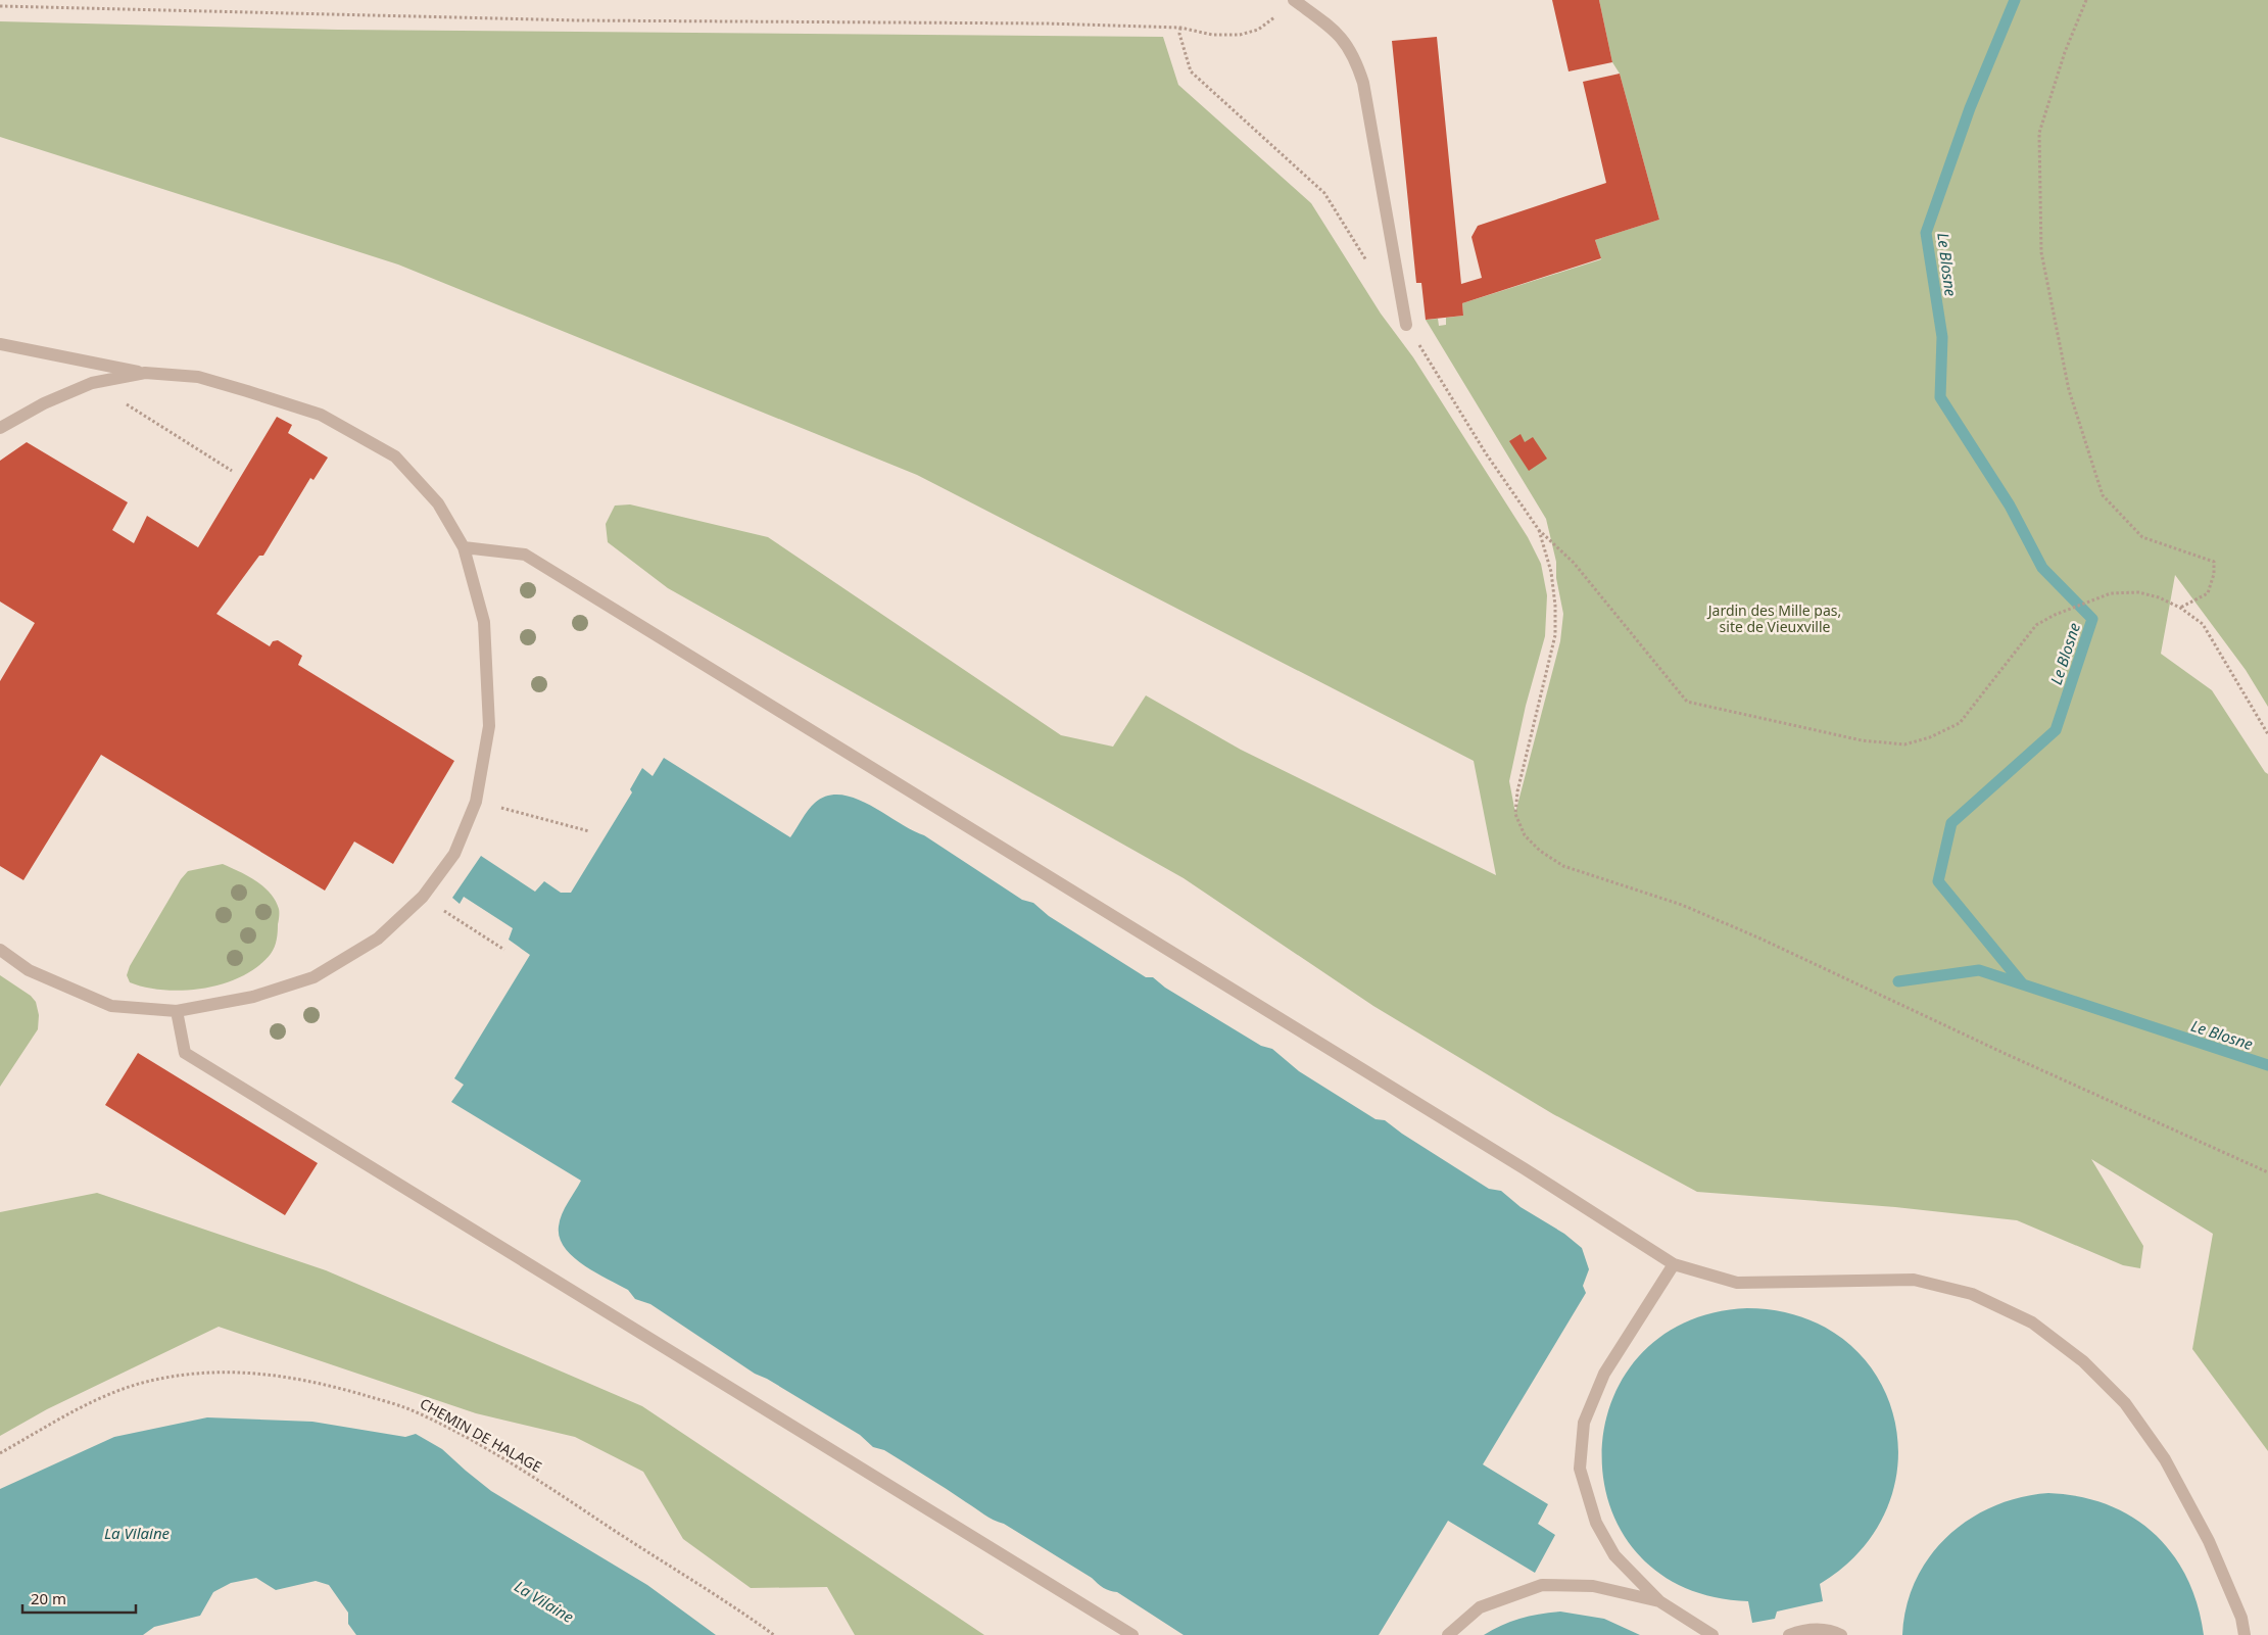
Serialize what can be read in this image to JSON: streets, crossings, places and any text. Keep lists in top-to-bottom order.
{
  "streets": {
    "path": ["CHEMIN DE HALAGE"]
  },
  "water": ["Le Blosne", "La Vilaine"],
  "parks": ["Jardin des Mille pas, site de Vieuxville"],
  "scale_bar": "20 m"
}
